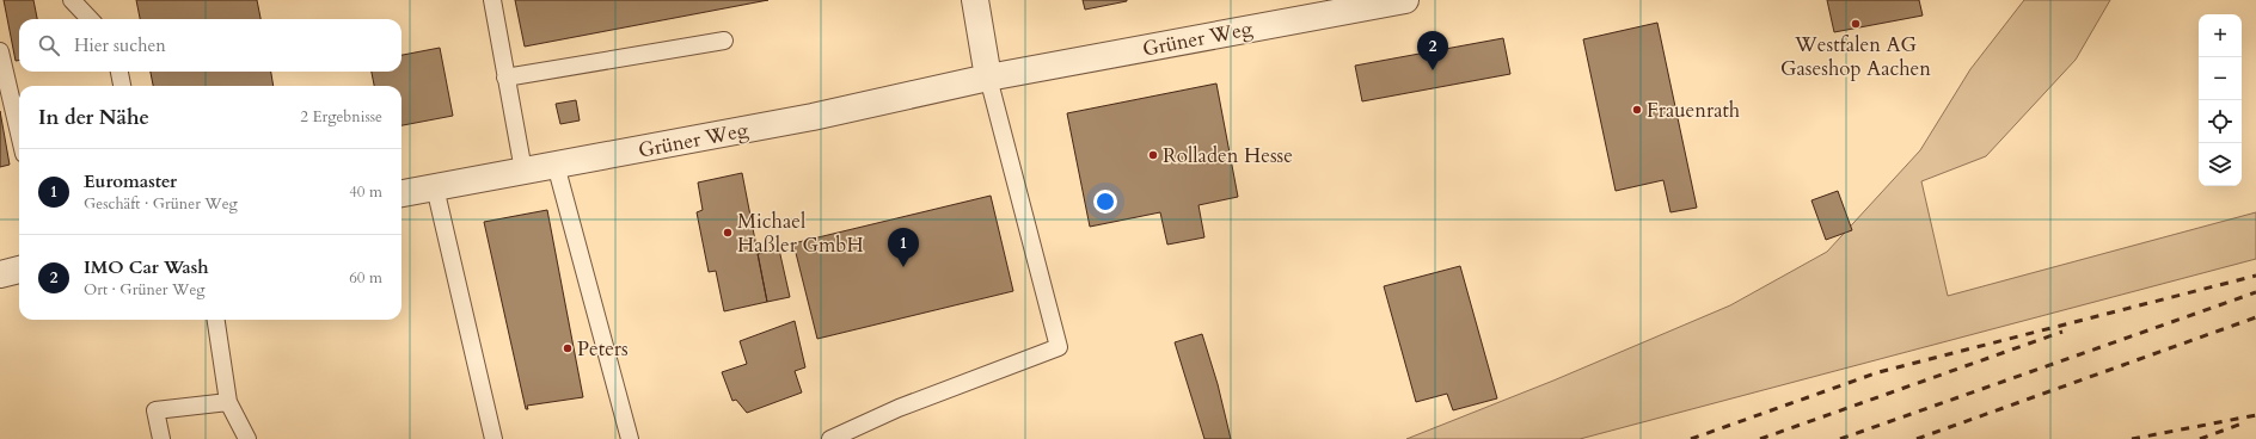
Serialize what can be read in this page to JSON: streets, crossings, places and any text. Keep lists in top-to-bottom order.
{
  "streets": {
    "street": ["Grüner Weg"]
  },
  "places": [
    "Westfalen AG Gaseshop Aachen",
    "Frauenrath",
    "Rolladen Hesse",
    "Michael Haßler GmbH",
    "Peters"
  ],
  "page": {
    "map_buttons": ["+", "−"],
    "search": "Hier suchen",
    "pins": ["2", "1"],
    "heading": ["In der Nähe", "2 Ergebnisse"],
    "list": [
      {
        "mark": "1",
        "name": "Euromaster",
        "note": "Geschäft · Grüner Weg",
        "value": "40 m"
      },
      {
        "mark": "2",
        "name": "IMO Car Wash",
        "note": "Ort · Grüner Weg",
        "value": "60 m"
      }
    ]
  }
}
